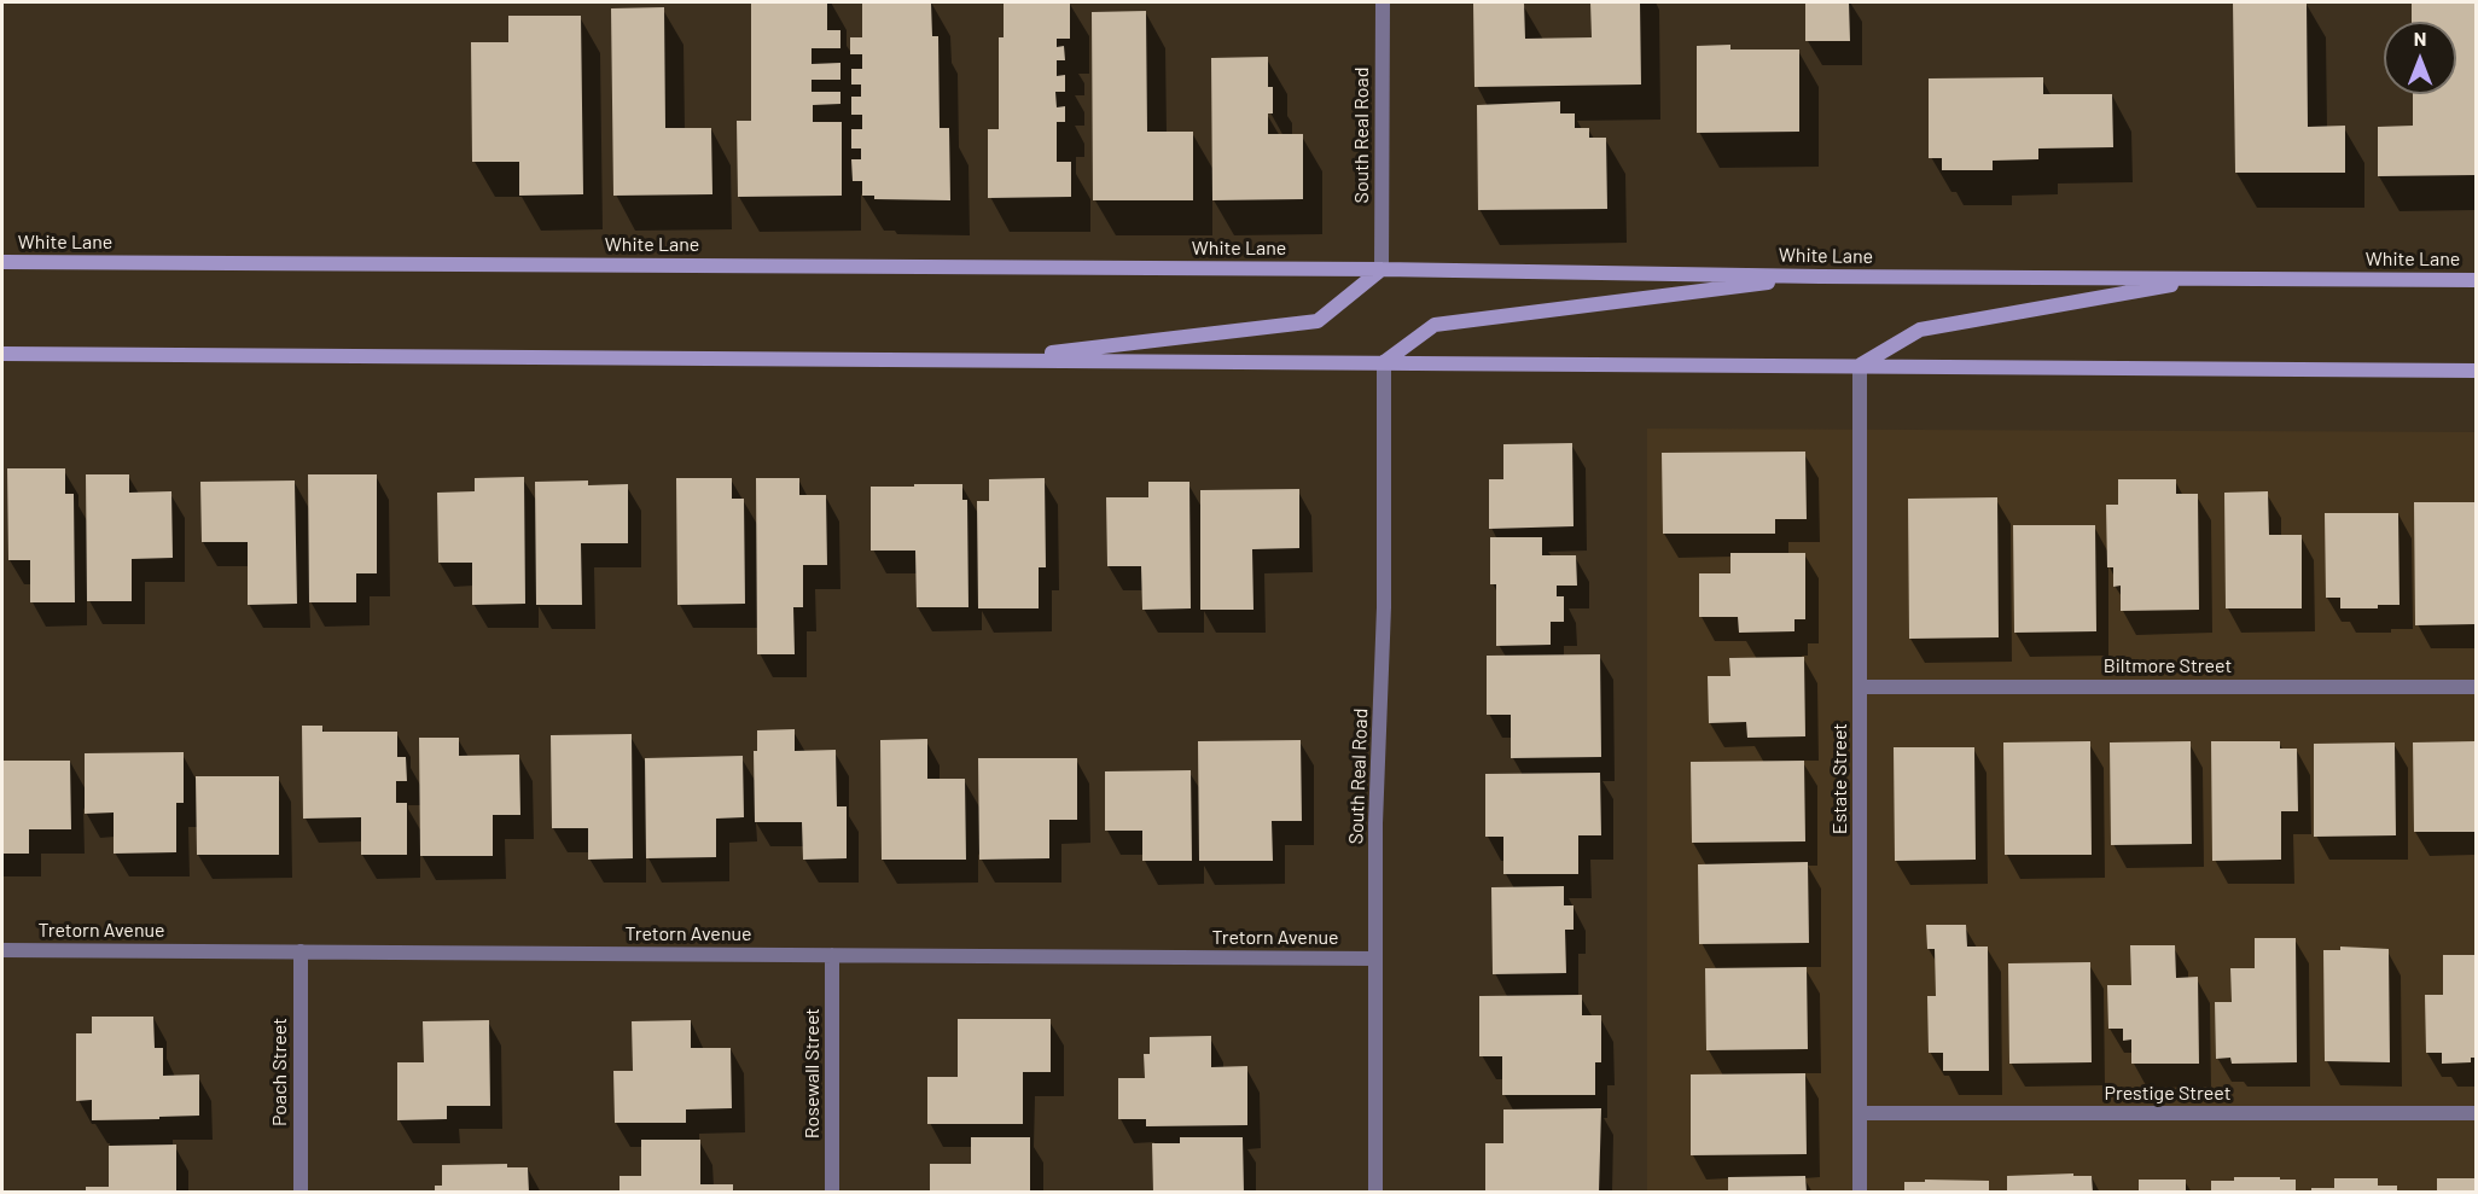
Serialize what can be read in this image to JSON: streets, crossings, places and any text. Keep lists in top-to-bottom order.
{
  "streets": {
    "main road": ["White Lane"],
    "street": [
      "South Real Road",
      "Biltmore Street",
      "Estate Street",
      "Tretorn Avenue",
      "Poach Street",
      "Rosewall Street",
      "Prestige Street"
    ]
  },
  "crossings": [
    ["South Real Road", "White Lane"],
    ["South Real Road", "Tretorn Avenue"],
    ["Biltmore Street", "Estate Street"],
    ["Estate Street", "Prestige Street"],
    ["Tretorn Avenue", "Poach Street"],
    ["Tretorn Avenue", "Rosewall Street"]
  ],
  "north": "top"
}
